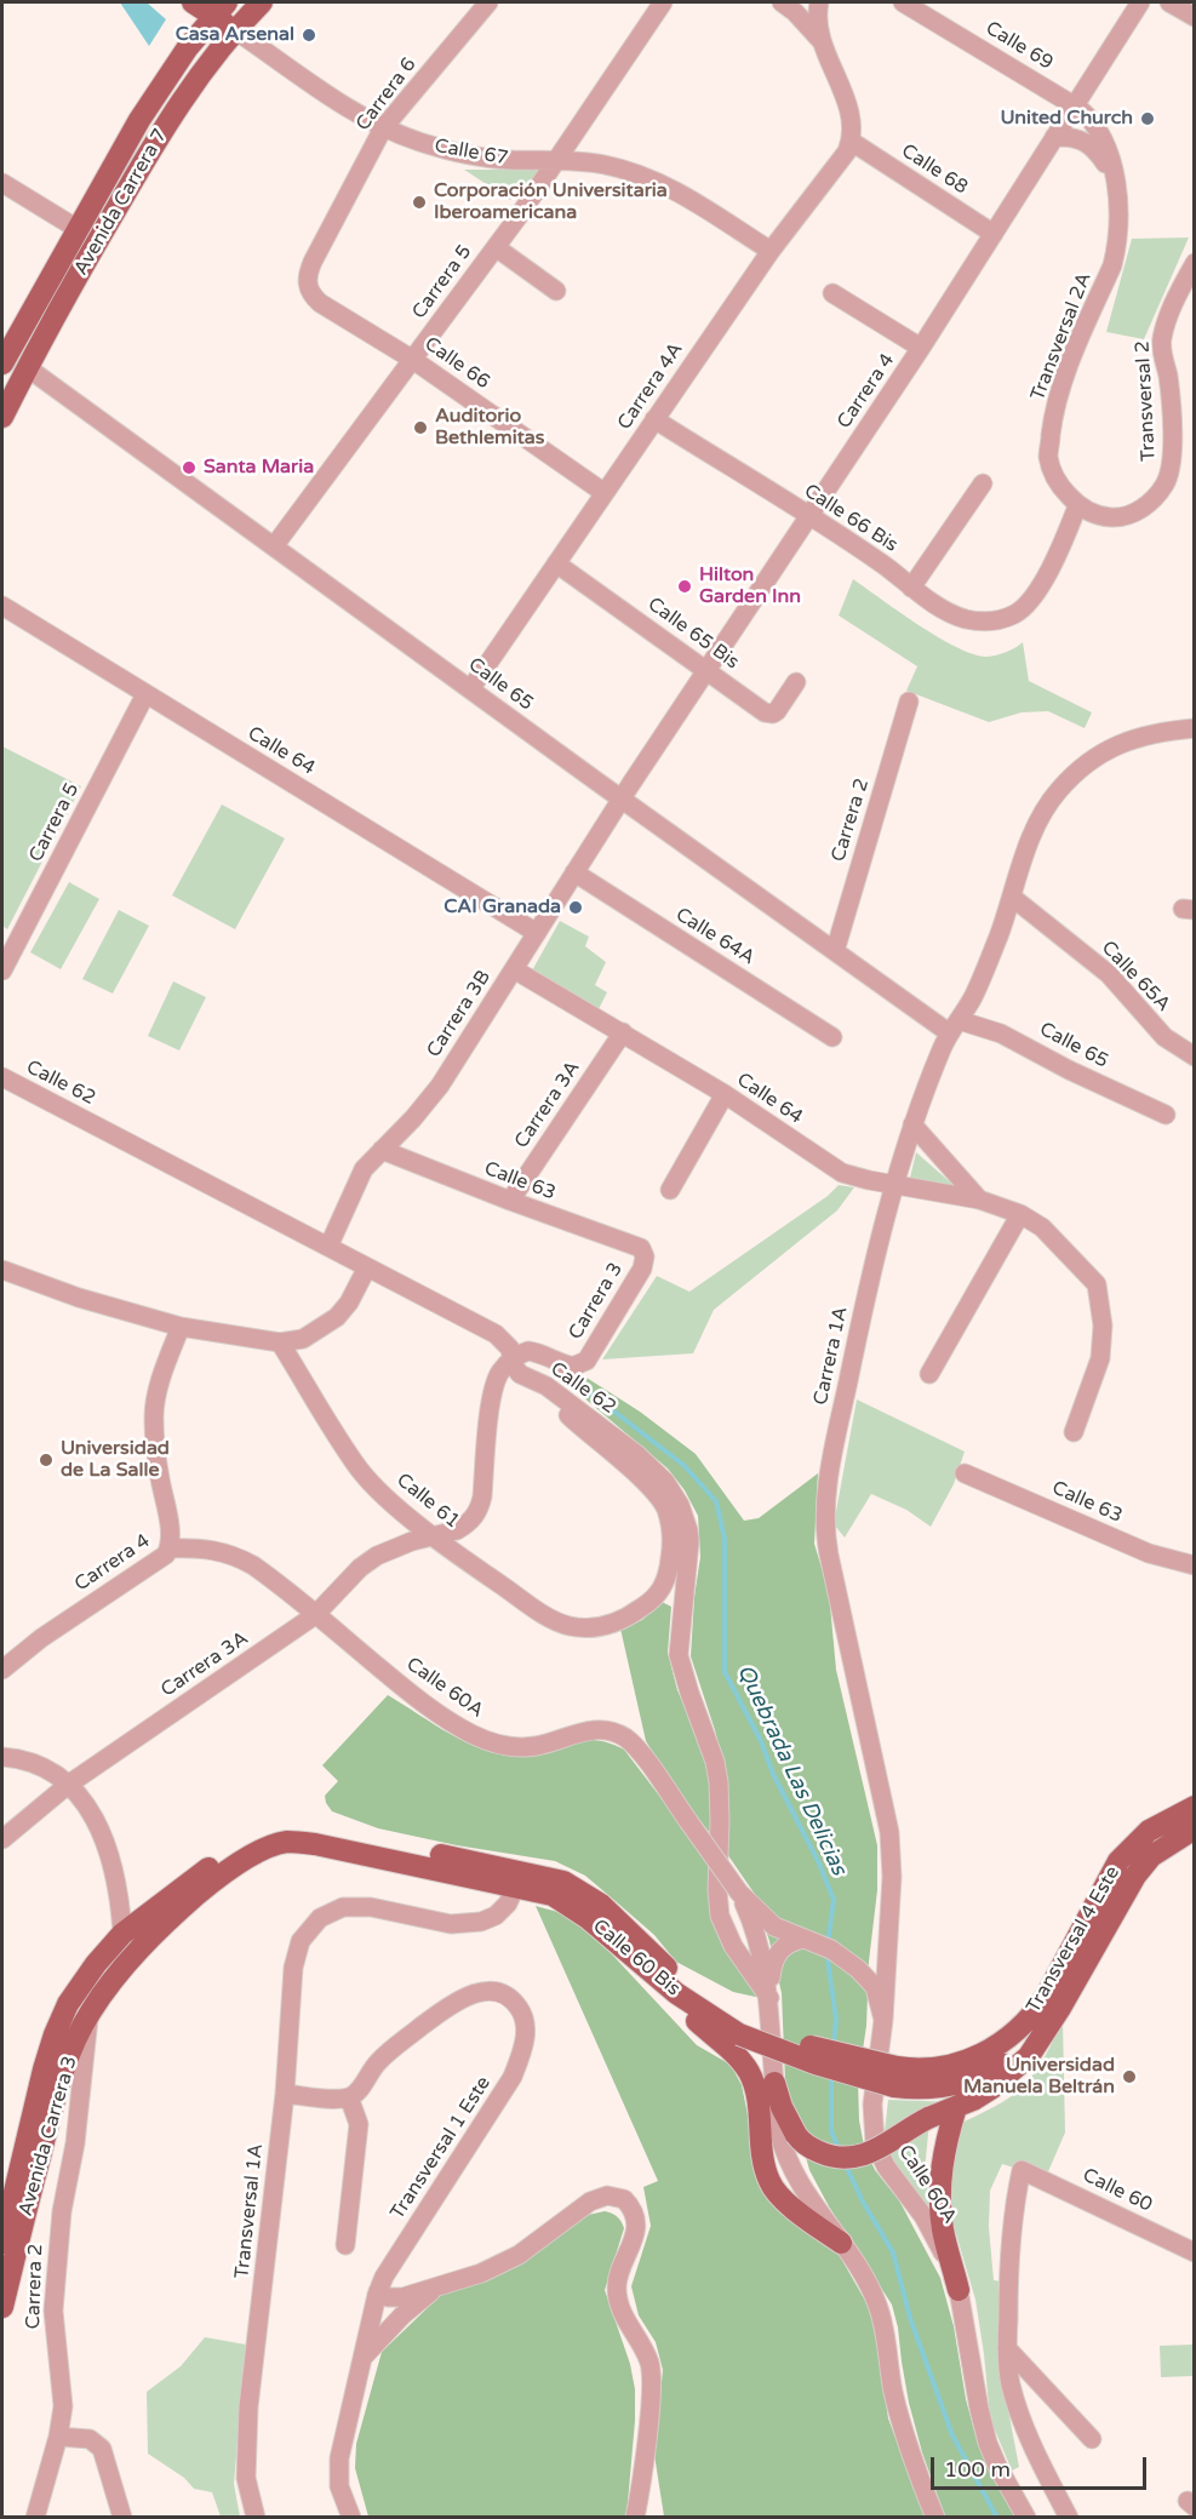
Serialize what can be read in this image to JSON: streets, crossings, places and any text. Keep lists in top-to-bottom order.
{
  "streets": {
    "main road": [
      "Calle 67",
      "Avenida Carrera 7",
      "Transversal 4 Este",
      "Calle 60 Bis",
      "Avenida Carrera 3"
    ],
    "street": [
      "Calle 69",
      "Carrera 6",
      "Calle 68",
      "Carrera 5",
      "Transversal 2A",
      "Calle 66",
      "Carrera 4A",
      "Carrera 4",
      "Transversal 2",
      "Calle 66 Bis",
      "Calle 65 Bis",
      "Calle 65",
      "Calle 64",
      "Carrera 2",
      "Calle 64A",
      "Calle 65A",
      "Carrera 3B",
      "Calle 62",
      "Carrera 3A",
      "Calle 63",
      "Carrera 3",
      "Carrera 1A",
      "Calle 61",
      "Calle 60A",
      "Transversal 1 Este",
      "Calle 60",
      "Transversal 1A"
    ]
  },
  "crossings": [
    ["Calle 69", "Transversal 2A"],
    ["Calle 69", "Carrera 4"],
    ["Carrera 6", "Calle 67"],
    ["Carrera 6", "Calle 66"],
    ["Calle 67", "Avenida Carrera 7"],
    ["Calle 67", "Carrera 5"],
    ["Calle 67", "Carrera 4A"],
    ["Calle 68", "Carrera 4A"],
    ["Calle 68", "Carrera 4"],
    ["Avenida Carrera 7", "Calle 65"],
    ["Carrera 5", "Calle 66"],
    ["Carrera 5", "Calle 65"],
    ["Carrera 5", "Calle 64"],
    ["Transversal 2A", "Carrera 4"],
    ["Transversal 2A", "Transversal 2"],
    ["Transversal 2A", "Calle 66 Bis"],
    ["Calle 66", "Carrera 4A"],
    ["Carrera 4A", "Calle 66 Bis"],
    ["Carrera 4A", "Calle 65 Bis"],
    ["Carrera 4A", "Calle 65"],
    ["Carrera 4", "Calle 66 Bis"],
    ["Carrera 4", "Calle 65 Bis"],
    ["Carrera 4", "Calle 65"],
    ["Carrera 4", "Carrera 3B"],
    ["Carrera 4", "Calle 60A"],
    ["Transversal 2", "Calle 66 Bis"],
    ["Calle 65", "Carrera 2"],
    ["Calle 65", "Carrera 3B"],
    ["Calle 65", "Carrera 1A"],
    ["Calle 64", "Carrera 3B"],
    ["Calle 64", "Carrera 3A"],
    ["Calle 64", "Carrera 1A"],
    ["Carrera 2", "Avenida Carrera 3"],
    ["Calle 64A", "Carrera 3B"],
    ["Calle 65A", "Carrera 1A"],
    ["Carrera 3B", "Calle 62"],
    ["Carrera 3B", "Calle 63"],
    ["Calle 62", "Carrera 3"],
    ["Calle 62", "Calle 61"],
    ["Calle 62", "Calle 60A"],
    ["Carrera 3A", "Calle 63"],
    ["Carrera 3A", "Calle 61"],
    ["Carrera 3A", "Calle 60A"],
    ["Calle 63", "Carrera 3"],
    ["Carrera 1A", "Calle 60A"],
    ["Transversal 4 Este", "Calle 60 Bis"],
    ["Calle 60 Bis", "Avenida Carrera 3"]
  ],
  "water": ["Quebrada Las Delicias"],
  "places": [
    "Casa Arsenal",
    "United Church",
    "Corporación Universitaria Iberoamericana",
    "Auditorio Bethlemitas",
    "Santa Maria",
    "Hilton Garden Inn",
    "CAI Granada",
    "Universidad de La Salle",
    "Universidad Manuela Beltrán"
  ],
  "scale_bar": "100 m"
}
